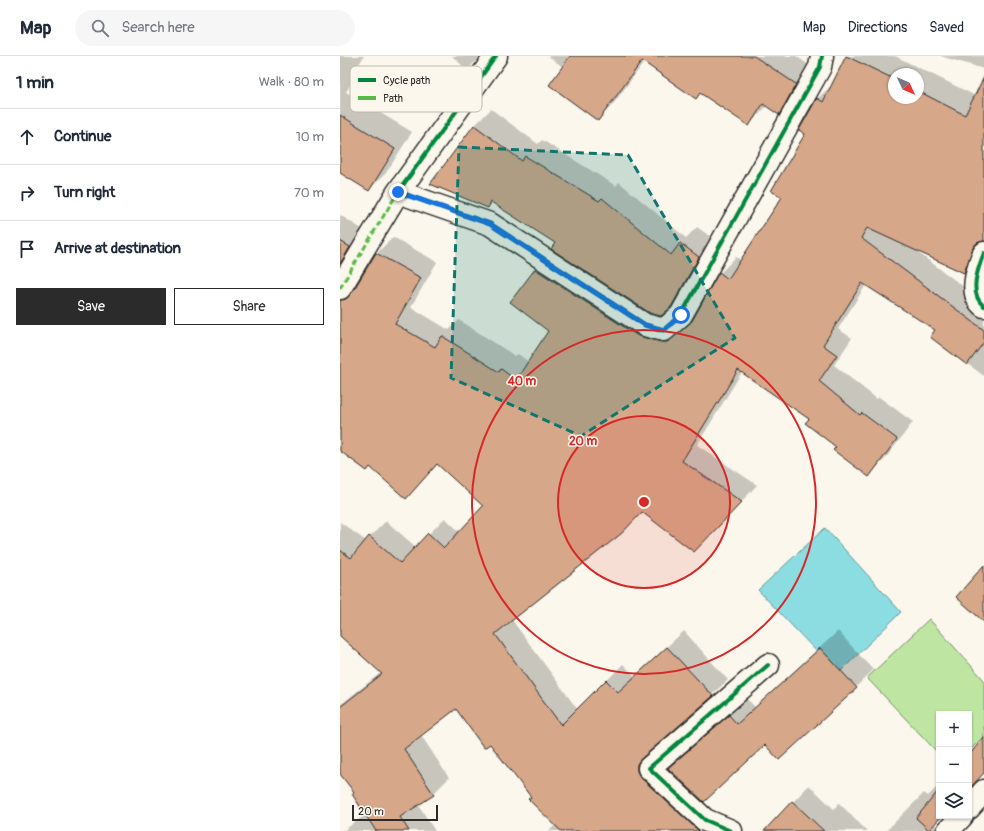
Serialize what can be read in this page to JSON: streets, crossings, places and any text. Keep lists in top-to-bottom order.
{
  "legend": ["Cycle path", "Path"],
  "scale_bar": "20 m",
  "north": "bottom right",
  "page": {
    "header": "Map",
    "search": "Search here",
    "nav": ["Map", "Directions", "Saved"],
    "heading": ["1 min", "Walk · 80 m"],
    "list": [
      ["Continue", "10 m"],
      ["Turn right", "70 m"],
      "Arrive at destination"
    ],
    "buttons": ["Save", "Share"],
    "map_buttons": ["+", "−"],
    "scale": "20 m"
  },
  "rings": ["40 m", "20 m"]
}
